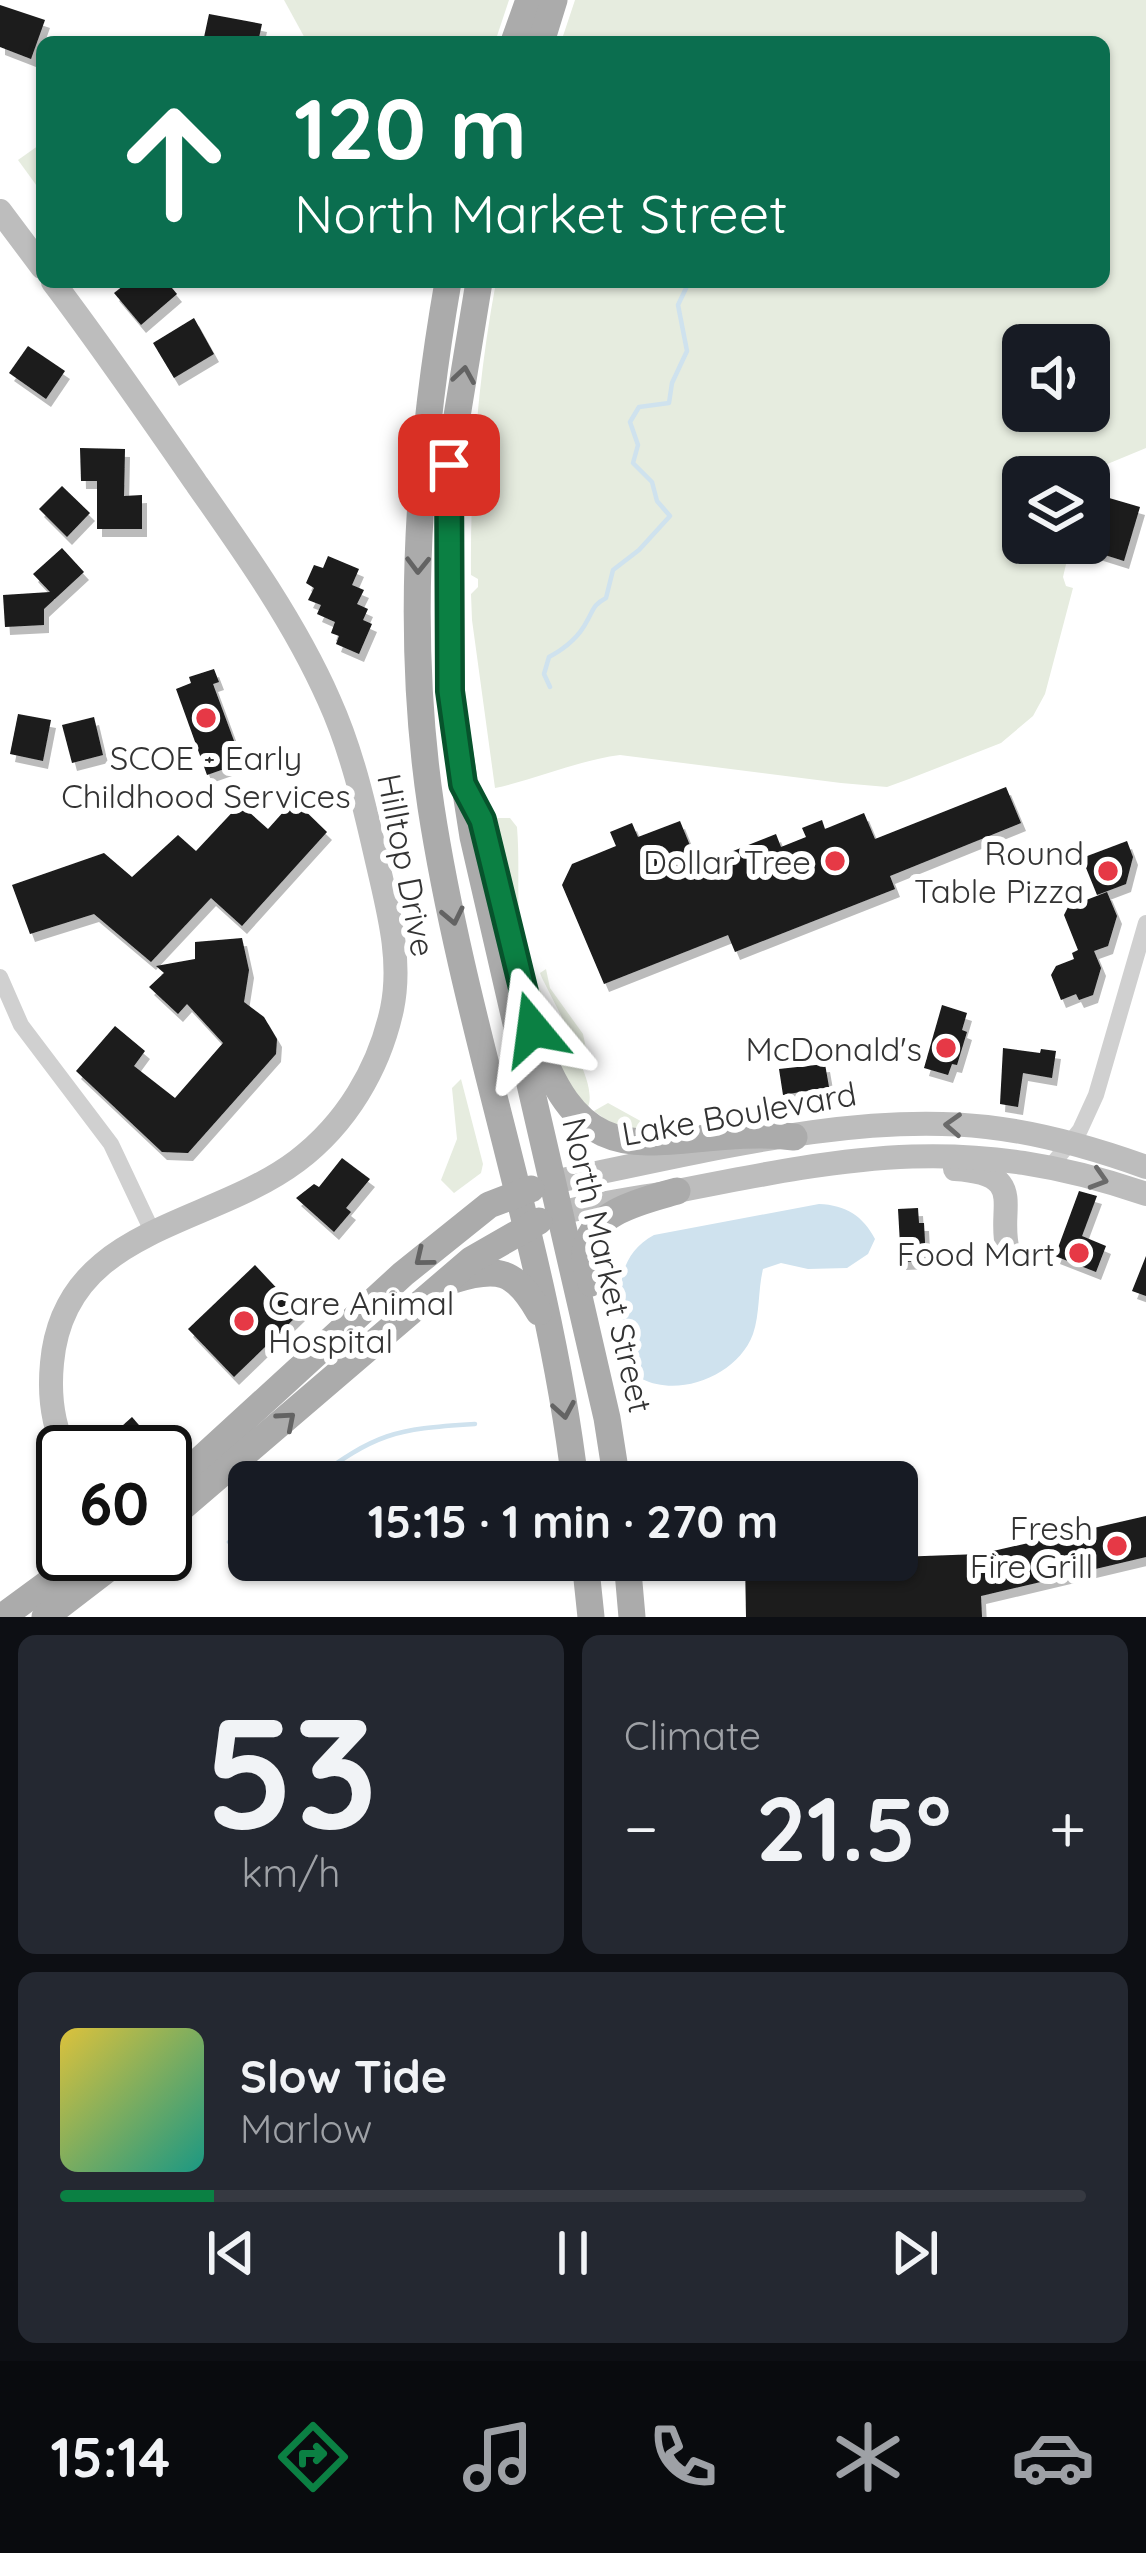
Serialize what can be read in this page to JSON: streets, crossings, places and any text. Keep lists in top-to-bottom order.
{
  "streets": {
    "main road": ["Hilltop Drive", "Lake Boulevard", "North Market Street"]
  },
  "crossings": [
    ["Lake Boulevard", "North Market Street"]
  ],
  "places": [
    "SCOE - Early Childhood Services",
    "Dollar Tree",
    "Round Table Pizza",
    "McDonald's",
    "Food Mart",
    "Care Animal Hospital",
    "Fresh Fire Grill"
  ],
  "page": {
    "turn": ["120 m", "North Market Street"],
    "limit": "60",
    "trip": "15:15 · 1 min · 270 m",
    "tile": [
      ["53", "km/h"],
      "Climate"
    ],
    "heat": ["−", "21.5°", "+"],
    "song": ["Slow Tide", "Marlow"],
    "tabs": "15:14"
  }
}
